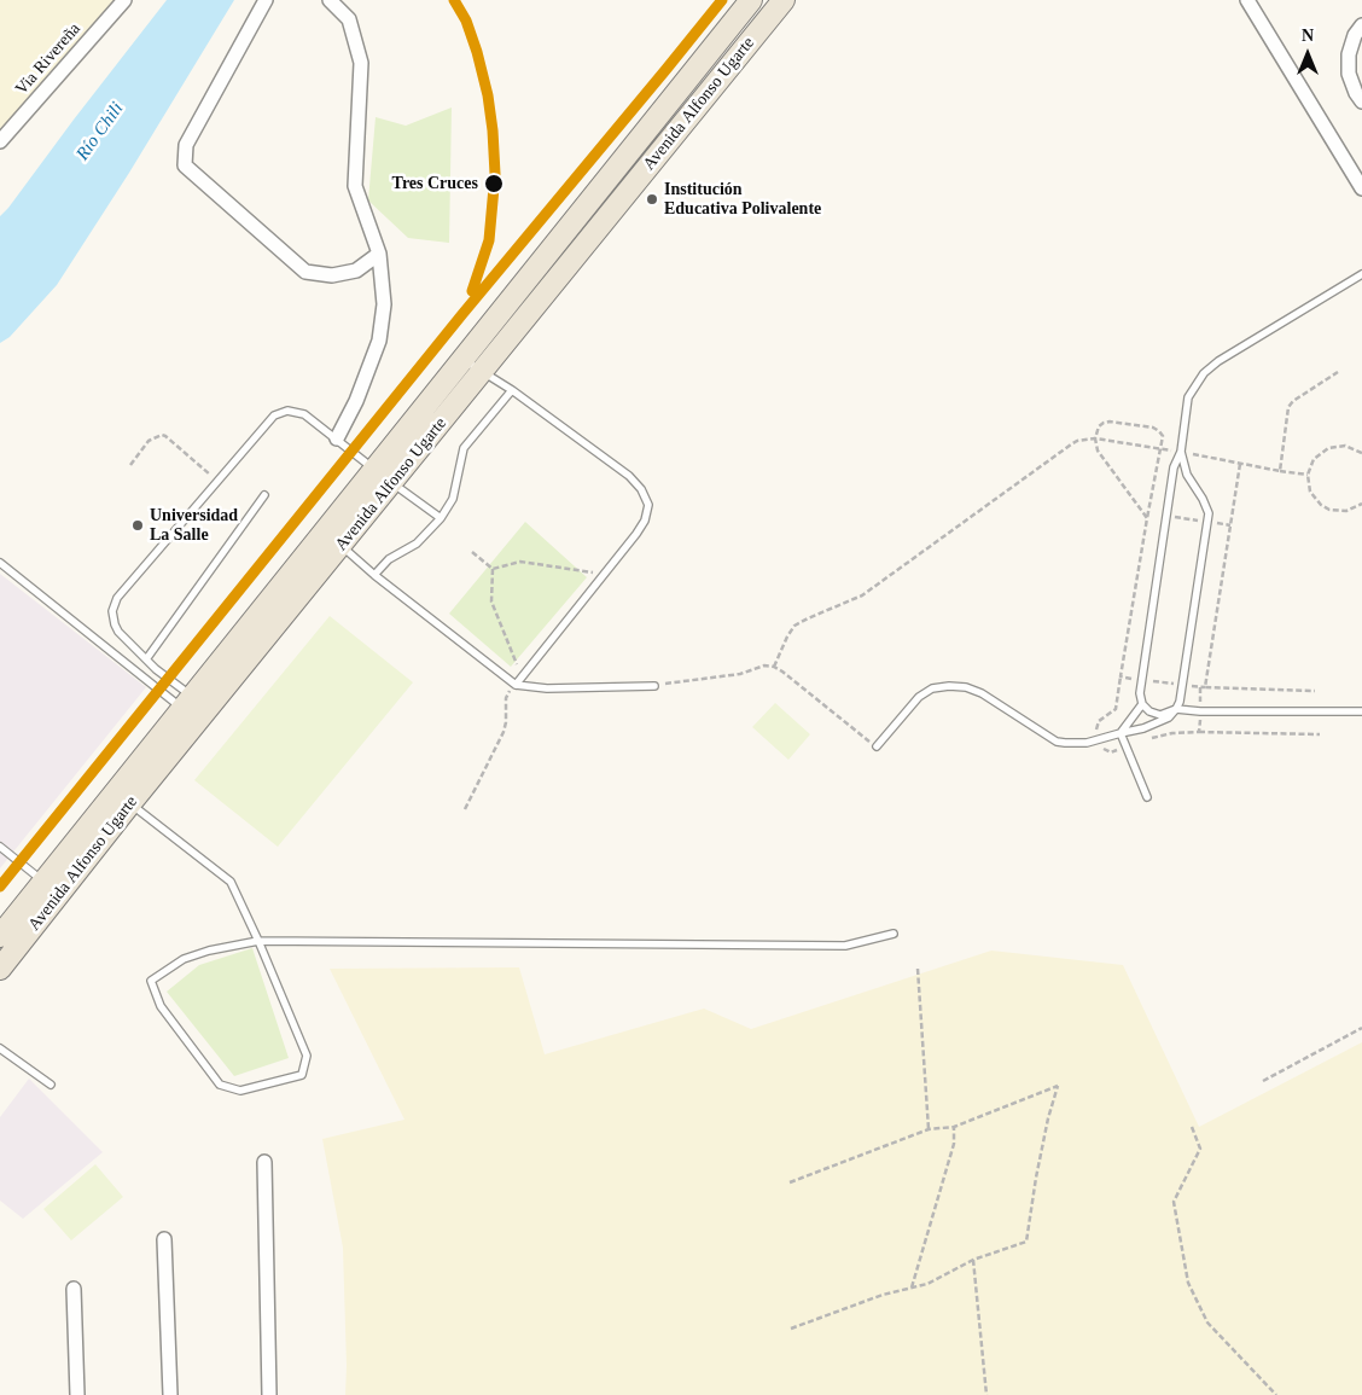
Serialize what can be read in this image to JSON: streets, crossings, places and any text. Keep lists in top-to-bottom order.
{
  "streets": {
    "main road": ["Avenida Alfonso Ugarte"],
    "street": ["Via Rivereña"]
  },
  "water": ["Río Chili"],
  "places": ["Tres Cruces", "Institución Educativa Polivalente", "Universidad La Salle"],
  "north": "top"
}
